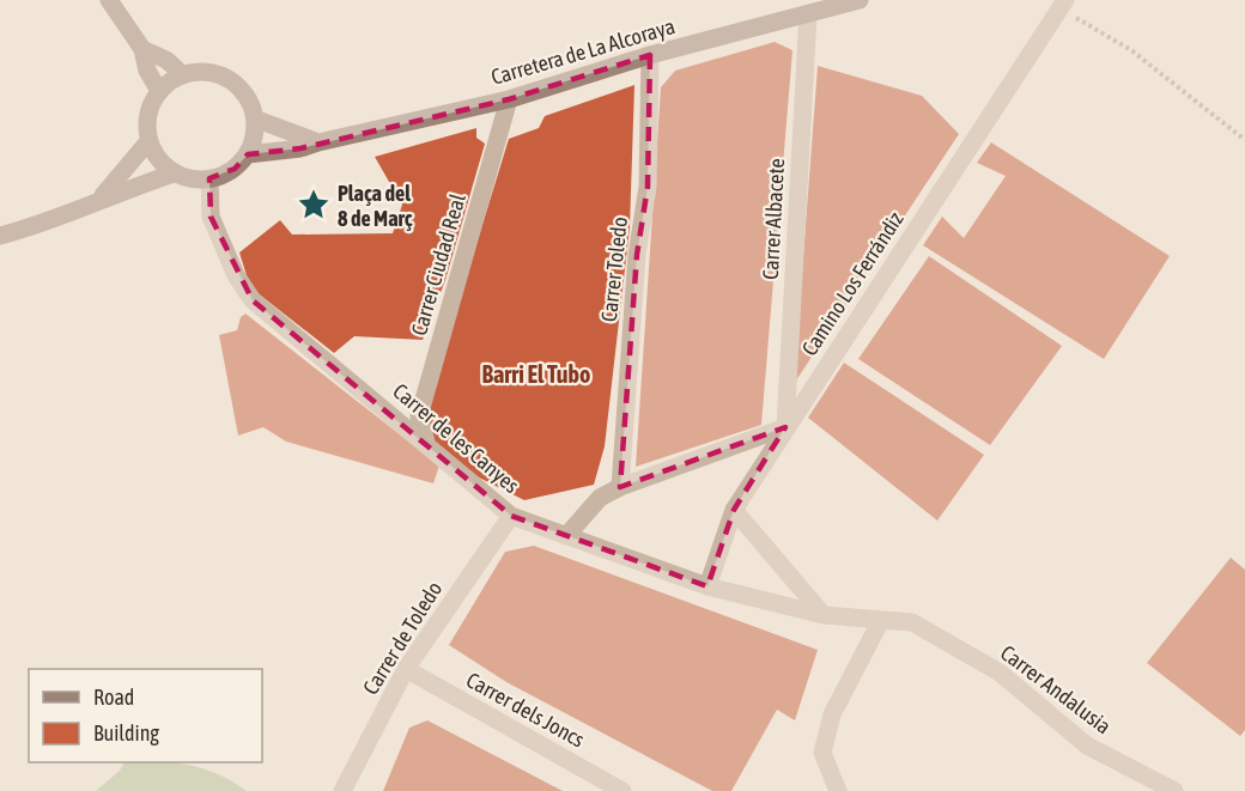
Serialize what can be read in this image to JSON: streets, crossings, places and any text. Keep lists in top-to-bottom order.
{
  "streets": {
    "street": [
      "Carretera de La Alcoraya",
      "Carrer Albacete",
      "Carrer Ciudad Real",
      "Carrer Toledo",
      "Camino Los Ferrándiz",
      "Carrer de les Canyes",
      "Carrer de Toledo",
      "Carrer Andalusia",
      "Carrer dels Joncs"
    ]
  },
  "crossings": [
    ["Carretera de La Alcoraya", "Carrer Albacete"],
    ["Carretera de La Alcoraya", "Carrer Ciudad Real"],
    ["Carretera de La Alcoraya", "Carrer Toledo"],
    ["Carretera de La Alcoraya", "Carrer de les Canyes"],
    ["Carrer Albacete", "Camino Los Ferrándiz"],
    ["Carrer Ciudad Real", "Carrer de les Canyes"],
    ["Camino Los Ferrándiz", "Carrer de les Canyes"],
    ["Carrer de les Canyes", "Carrer de Toledo"],
    ["Carrer de les Canyes", "Carrer Andalusia"],
    ["Carrer de Toledo", "Carrer dels Joncs"]
  ],
  "districts": ["Barri El Tubo"],
  "places": {
    "place": ["Plaça del 8 de Març"]
  },
  "legend": ["Road", "Building"]
}
